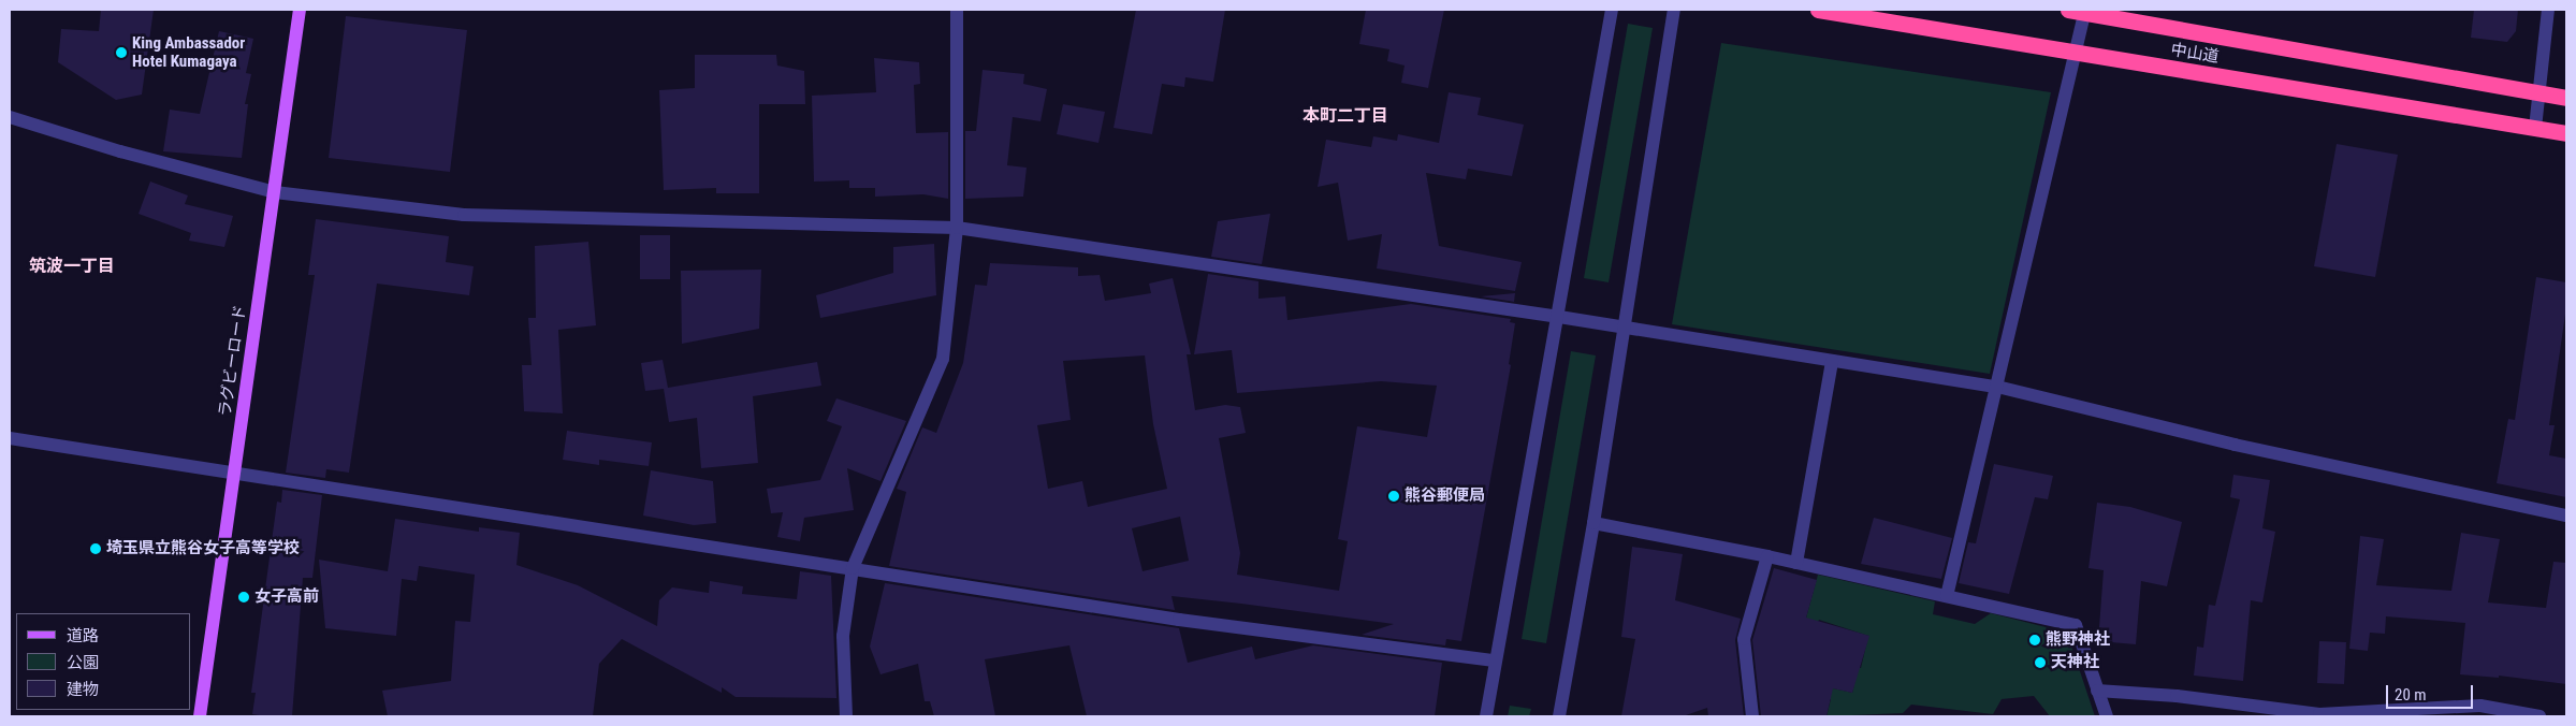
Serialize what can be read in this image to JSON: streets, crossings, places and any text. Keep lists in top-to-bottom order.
{
  "streets": {
    "highway": ["中山道"],
    "main road": ["ラグビーロード"]
  },
  "districts": ["本町二丁目", "筑波一丁目"],
  "places": [
    "King Ambassador Hotel Kumagaya",
    "熊谷郵便局",
    "埼玉県立熊谷女子高等学校",
    "女子高前",
    "熊野神社",
    "天神社"
  ],
  "legend": ["道路", "公園", "建物"],
  "scale_bar": "20 m"
}
